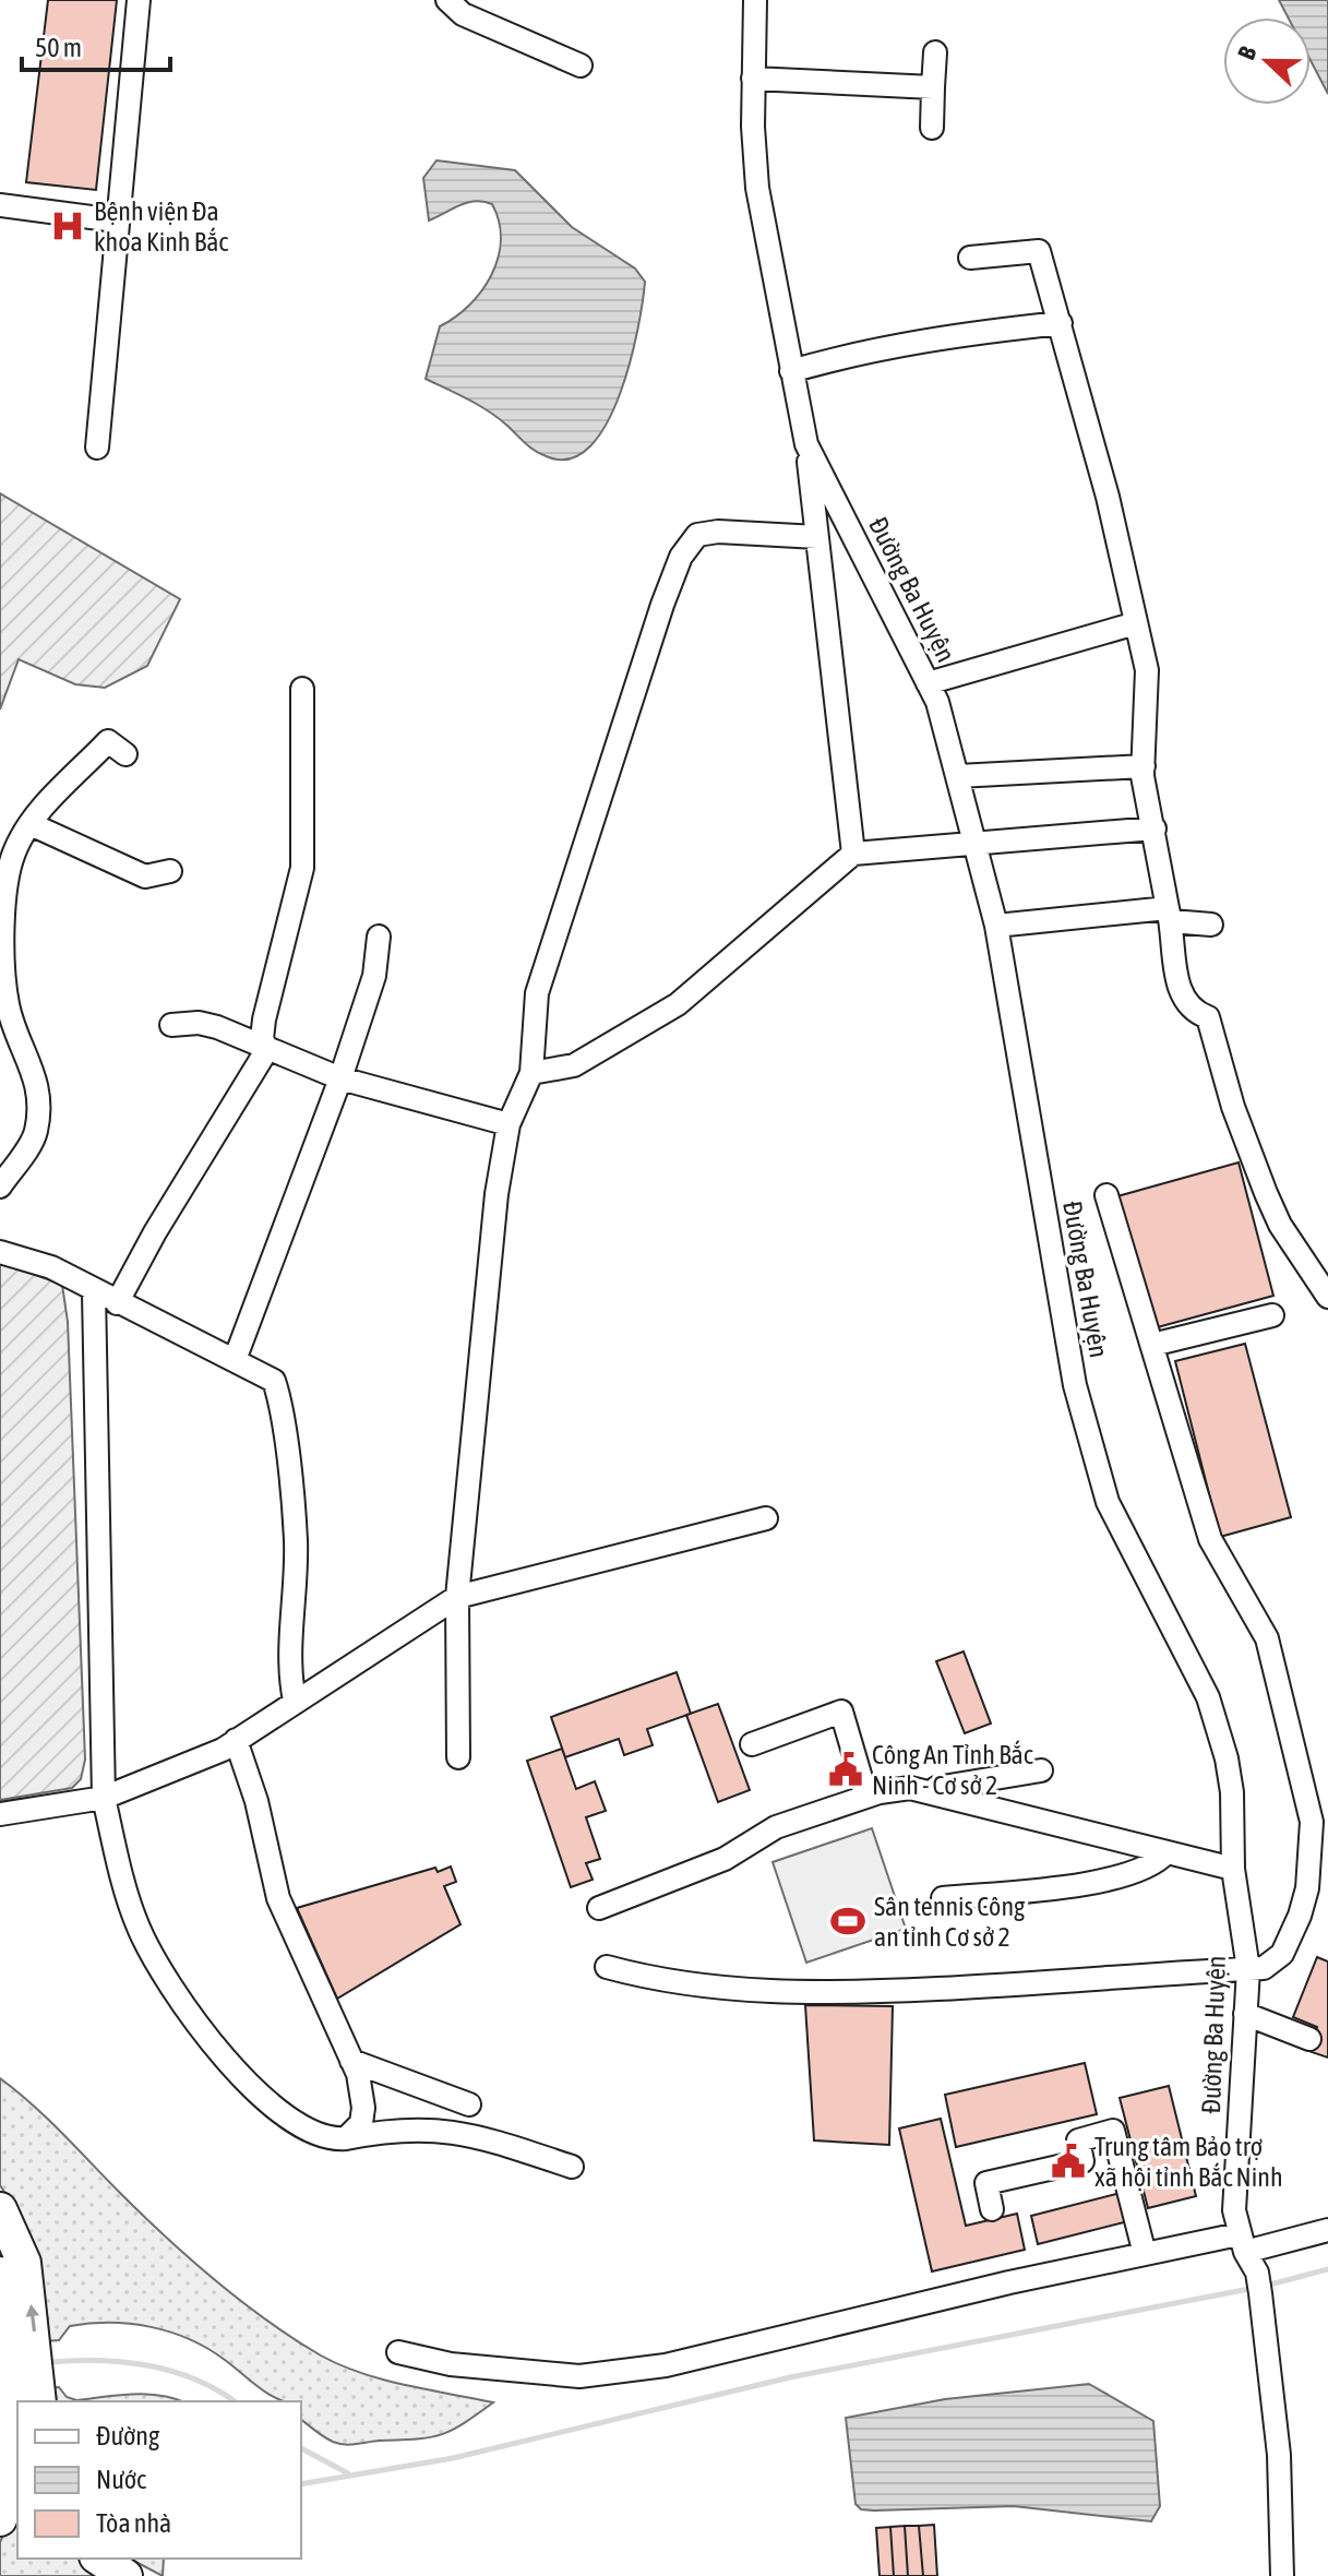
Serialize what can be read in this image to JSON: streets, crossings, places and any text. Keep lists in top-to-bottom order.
{
  "streets": {
    "street": ["Đường Ba Huyện"]
  },
  "places": {
    "hospital": ["Bệnh viện Đa khoa Kinh Bắc"],
    "public building": ["Công An Tỉnh Bắc Ninh - Cơ sở 2", "Trung tâm Bảo trợ xã hội tỉnh Bắc Ninh"],
    "sports": ["Sân tennis Công an tỉnh Cơ sở 2"]
  },
  "legend": ["Đường", "Nước", "Tòa nhà"],
  "scale_bar": "50 m",
  "north": "left"
}
